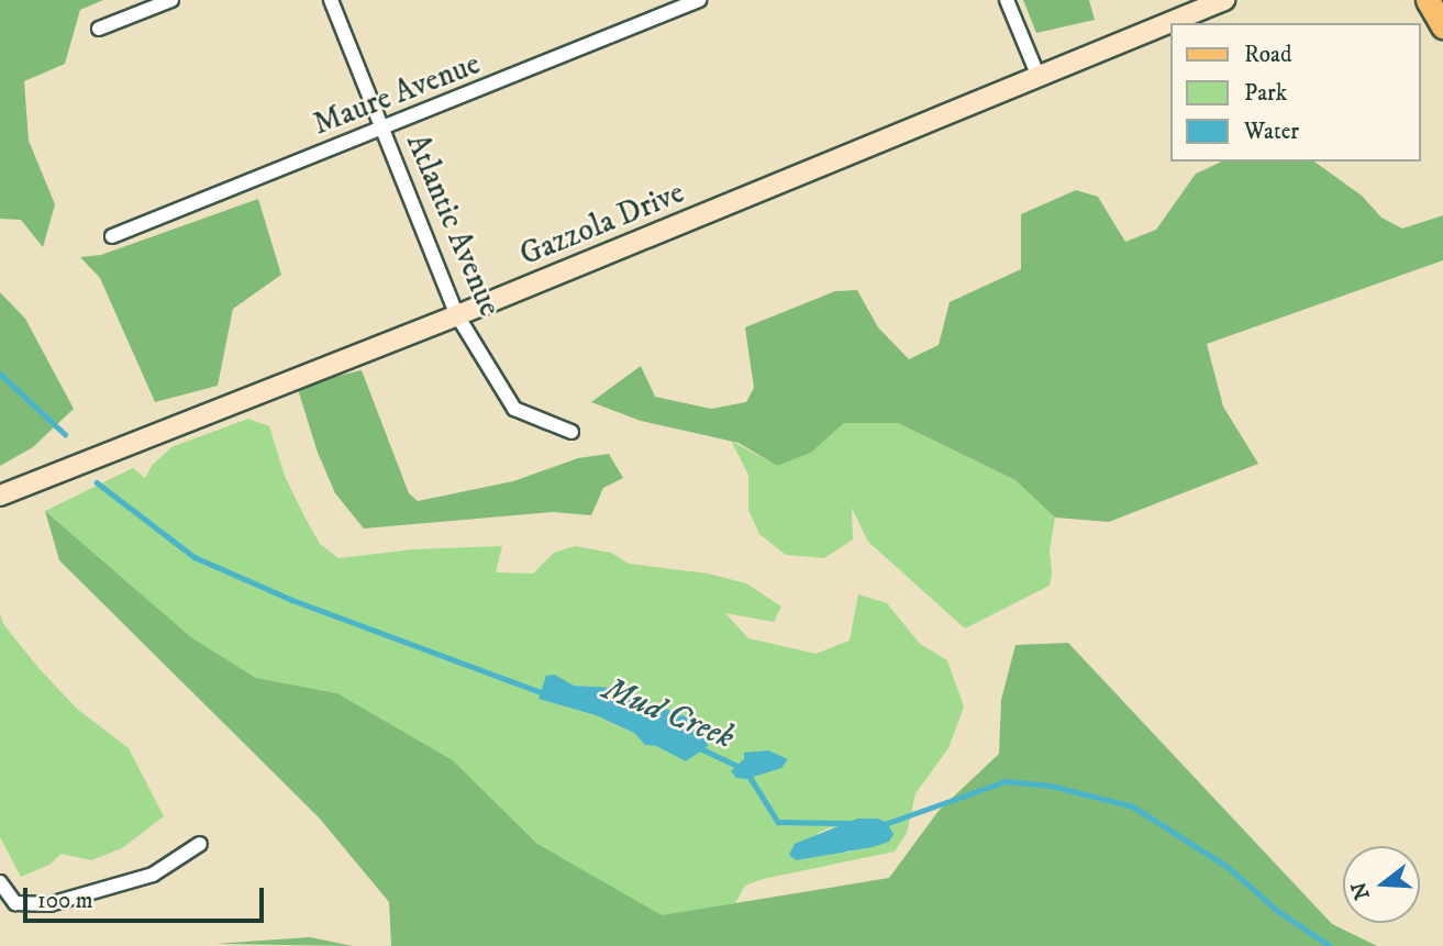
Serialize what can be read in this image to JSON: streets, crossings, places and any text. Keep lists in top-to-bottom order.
{
  "streets": {
    "street": ["Maure Avenue", "Gazzola Drive", "Atlantic Avenue"]
  },
  "crossings": [
    ["Maure Avenue", "Atlantic Avenue"],
    ["Gazzola Drive", "Atlantic Avenue"]
  ],
  "water": ["Mud Creek"],
  "legend": ["Road", "Park", "Water"],
  "scale_bar": "100 m",
  "north": "left"
}
